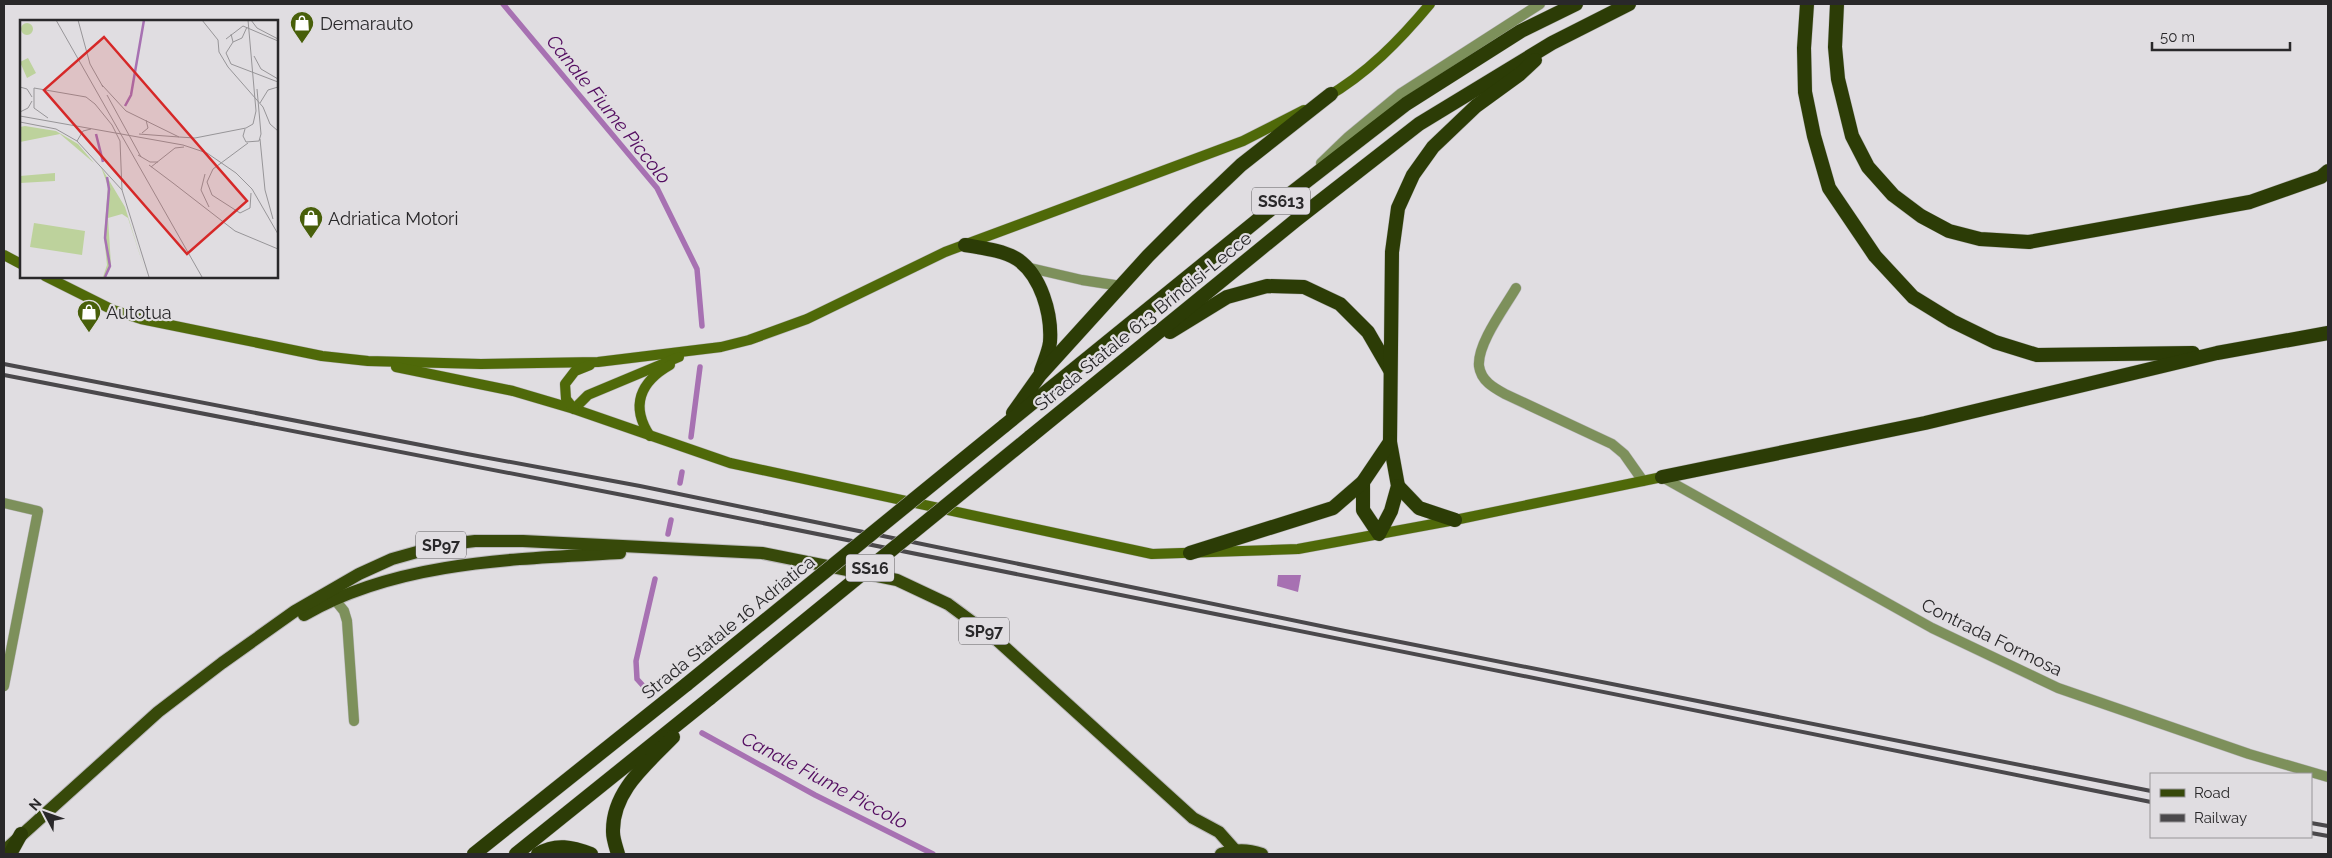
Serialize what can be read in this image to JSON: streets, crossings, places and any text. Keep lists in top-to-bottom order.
{
  "streets": {
    "highway": [
      "SS613",
      "Strada Statale 613 Brindisi-Lecce",
      "SS16",
      "Strada Statale 16 Adriatica"
    ],
    "main road": ["SP97"],
    "street": ["Contrada Formosa"]
  },
  "crossings": [
    ["Strada Statale 613 Brindisi-Lecce", "SS16"],
    ["Strada Statale 613 Brindisi-Lecce", "Strada Statale 16 Adriatica"]
  ],
  "water": ["Canale Fiume Piccolo"],
  "places": {
    "shop": ["Demarauto", "Adriatica Motori", "Autotua"]
  },
  "legend": ["Road", "Railway"],
  "scale_bar": "50 m",
  "north": "top left"
}
